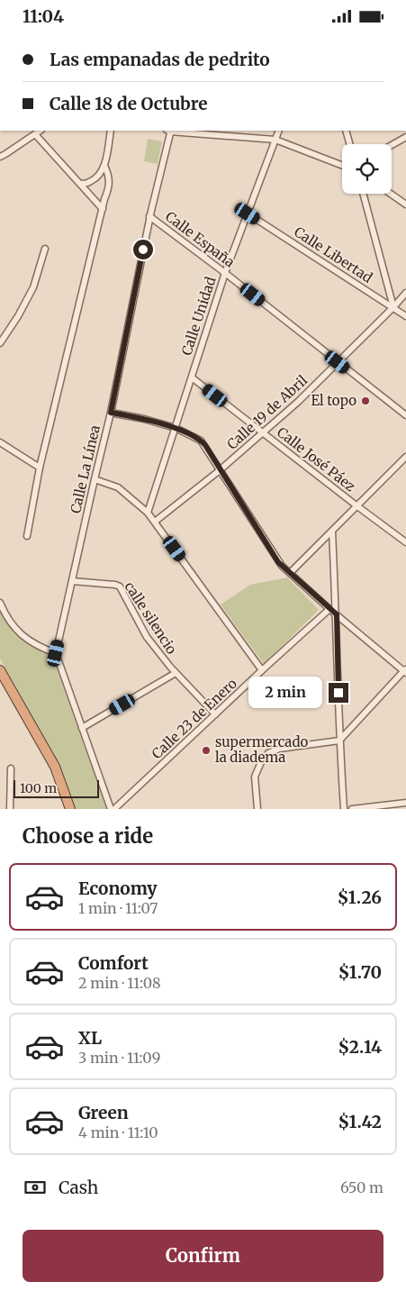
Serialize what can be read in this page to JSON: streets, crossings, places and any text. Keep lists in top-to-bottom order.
{
  "streets": {
    "street": [
      "Calle España",
      "Calle Libertad",
      "Calle Unidad",
      "Calle 19 de Abril",
      "Calle José Páez",
      "Calle La Línea",
      "calle silencio",
      "Calle 23 de Enero"
    ]
  },
  "crossings": [
    ["Calle España", "Calle Unidad"],
    ["Calle España", "Calle 19 de Abril"],
    ["Calle España", "Calle La Línea"],
    ["Calle Libertad", "Calle Unidad"],
    ["Calle Libertad", "Calle 19 de Abril"],
    ["Calle Unidad", "Calle José Páez"],
    ["Calle 19 de Abril", "Calle José Páez"],
    ["Calle La Línea", "calle silencio"],
    ["calle silencio", "Calle 23 de Enero"]
  ],
  "places": ["El topo", "supermercado la diadema"],
  "scale_bar": "100 m",
  "page": {
    "status": "11:04",
    "banner": ["Las empanadas de pedrito", "Calle 18 de Octubre"],
    "bubble": "2 min",
    "scale": "100 m",
    "heading": "Choose a ride",
    "list": [
      {
        "name": "Economy",
        "note": "1 min · 11:07",
        "value": "$1.26"
      },
      {
        "name": "Comfort",
        "note": "2 min · 11:08",
        "value": "$1.70"
      },
      {
        "name": "XL",
        "note": "3 min · 11:09",
        "value": "$2.14"
      },
      {
        "name": "Green",
        "note": "4 min · 11:10",
        "value": "$1.42"
      }
    ],
    "pay": ["Cash", "650 m"],
    "buttons": "Confirm"
  }
}
